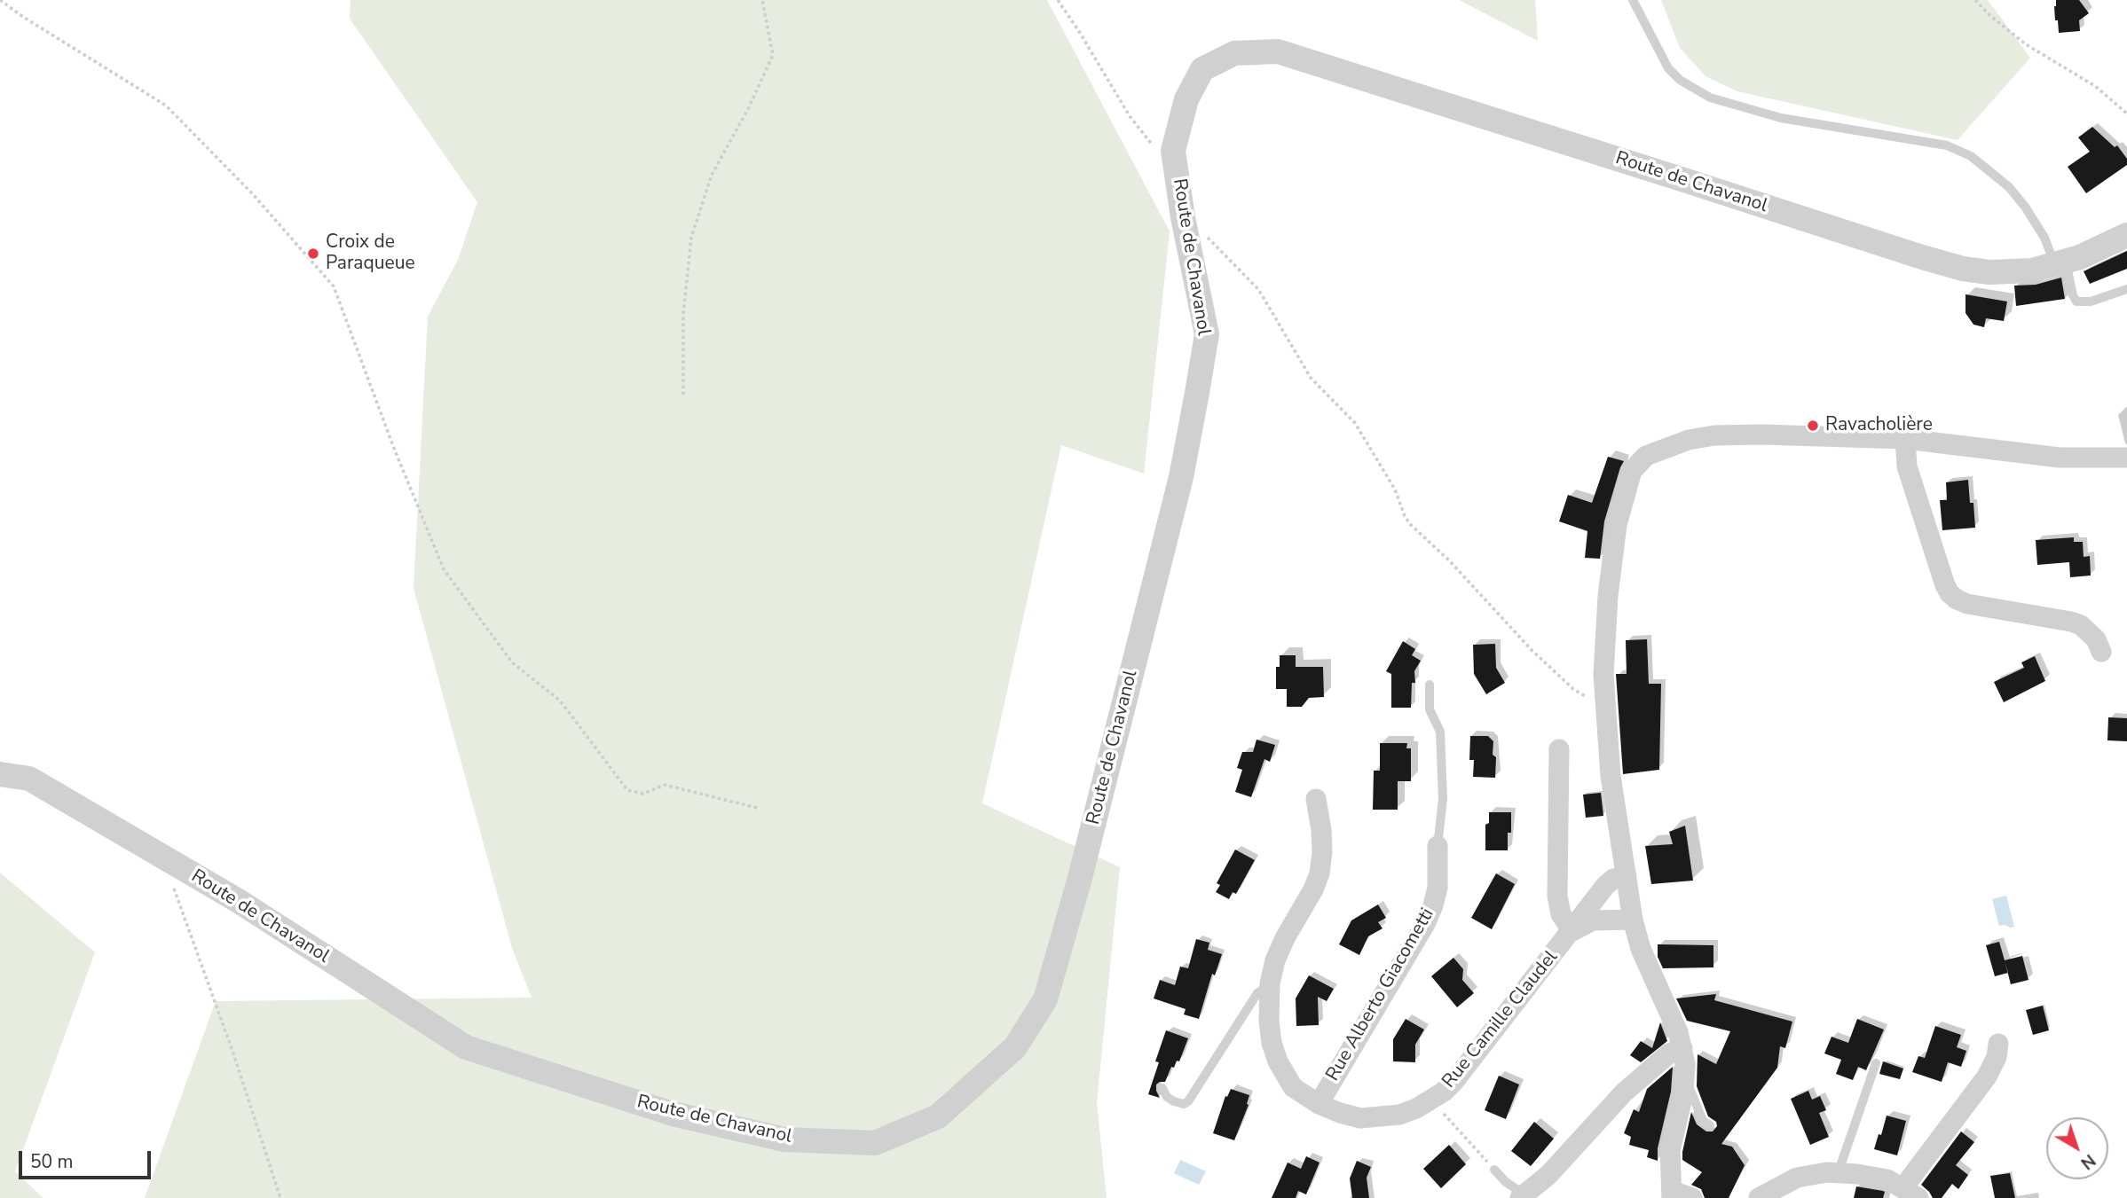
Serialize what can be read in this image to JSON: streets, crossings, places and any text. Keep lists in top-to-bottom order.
{
  "streets": {
    "street": ["Route de Chavanol", "Rue Alberto Giacometti", "Rue Camille Claudel"]
  },
  "crossings": [
    ["Rue Alberto Giacometti", "Rue Camille Claudel"]
  ],
  "places": ["Croix de Paraqueue", "Ravacholière"],
  "scale_bar": "50 m",
  "north": "bottom right"
}
